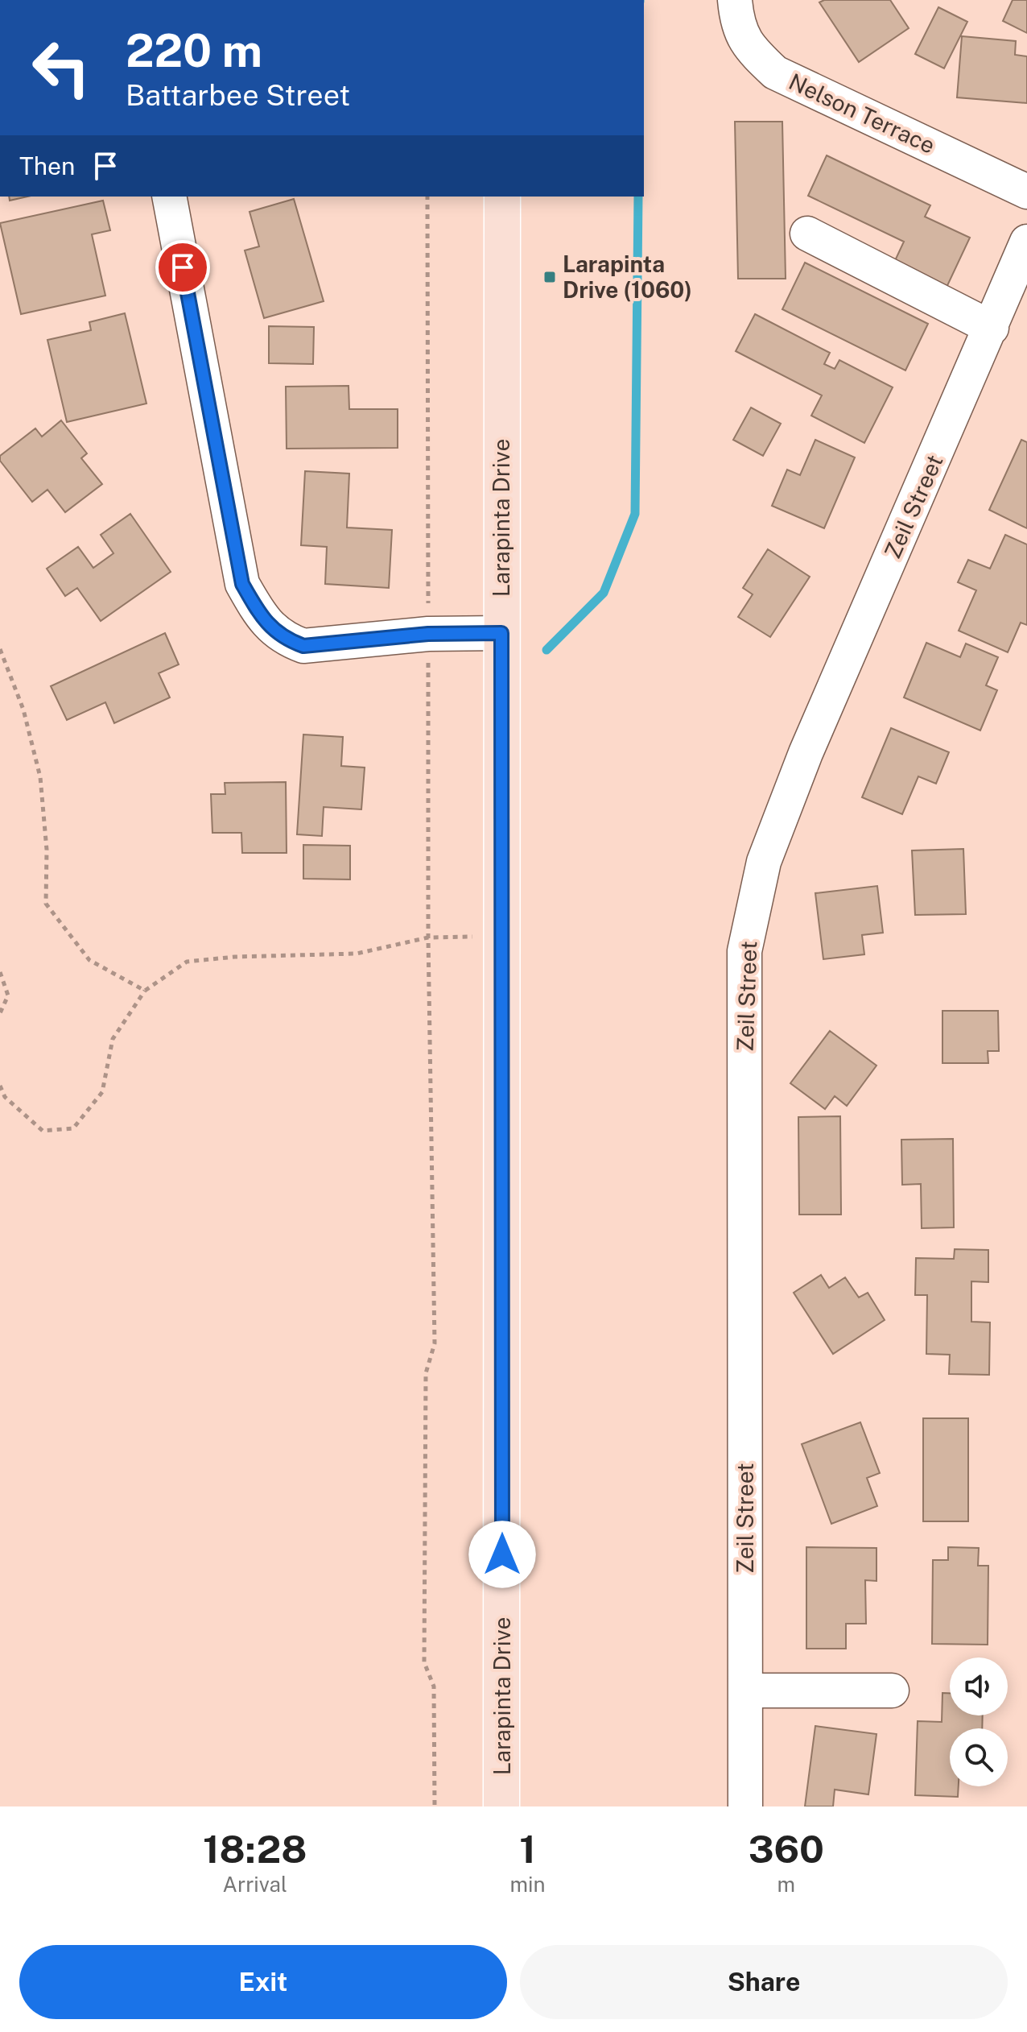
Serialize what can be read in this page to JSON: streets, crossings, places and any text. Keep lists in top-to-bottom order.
{
  "streets": {
    "main road": ["Larapinta Drive"],
    "street": ["Nelson Terrace", "Zeil Street"]
  },
  "places": {
    "transit": ["Larapinta Drive (1060)"]
  },
  "page": {
    "turn": ["220 m", "Battarbee Street"],
    "then": "Then",
    "eta": [
      "18:28",
      "Arrival",
      "1",
      "min",
      "360",
      "m"
    ],
    "buttons": ["Exit", "Share"]
  }
}
